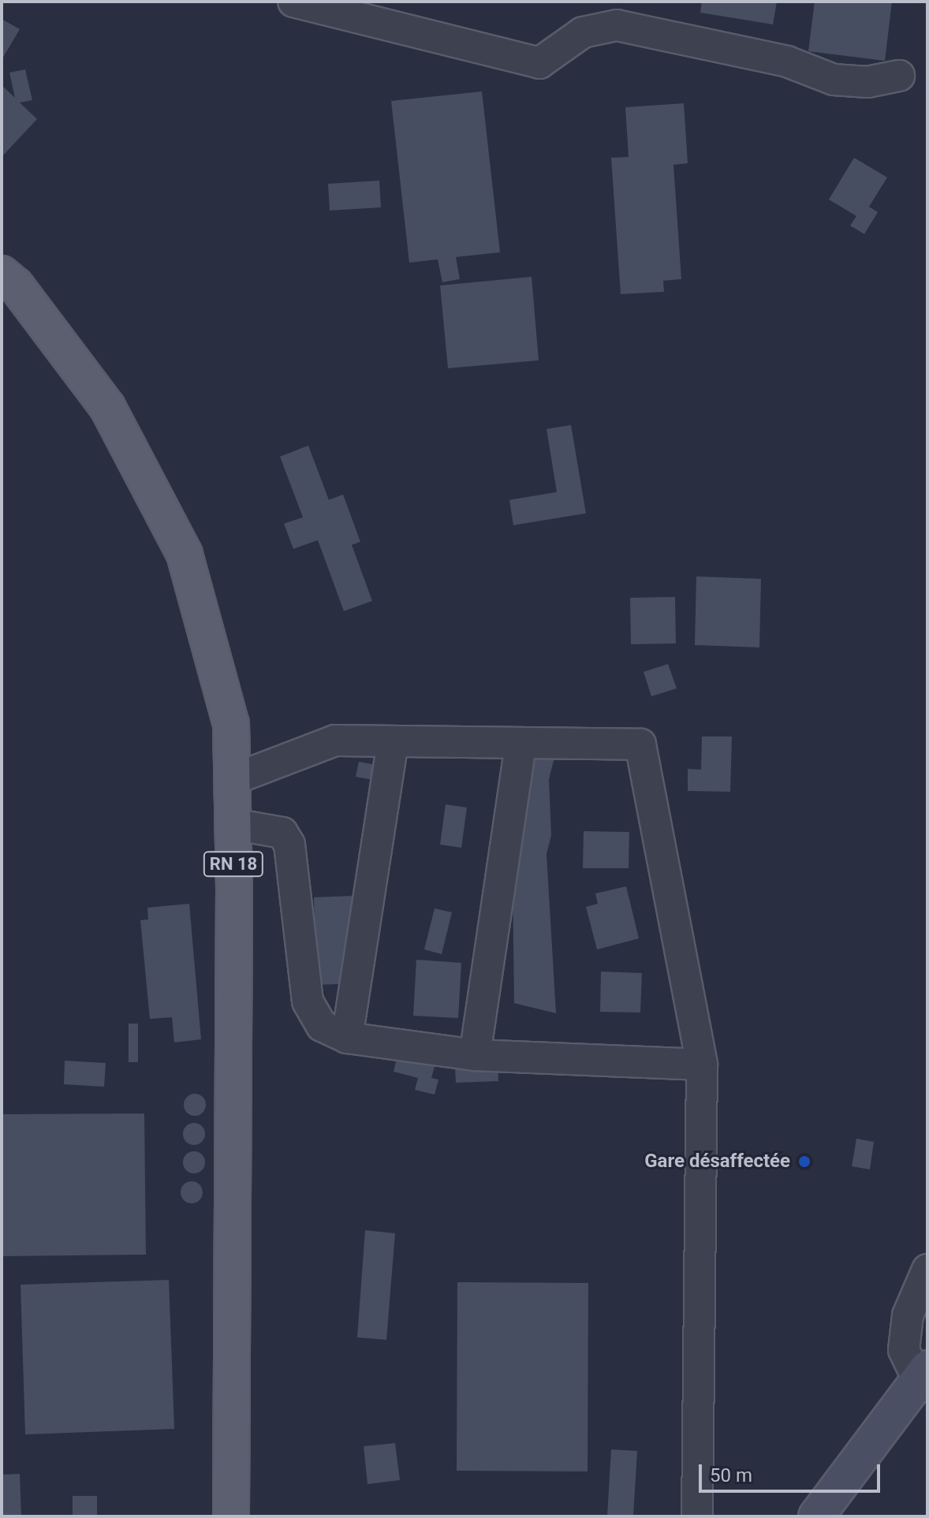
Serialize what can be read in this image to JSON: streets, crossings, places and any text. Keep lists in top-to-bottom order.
{
  "streets": {
    "main road": ["RN 18"]
  },
  "places": ["Gare désaffectée"],
  "scale_bar": "50 m"
}
